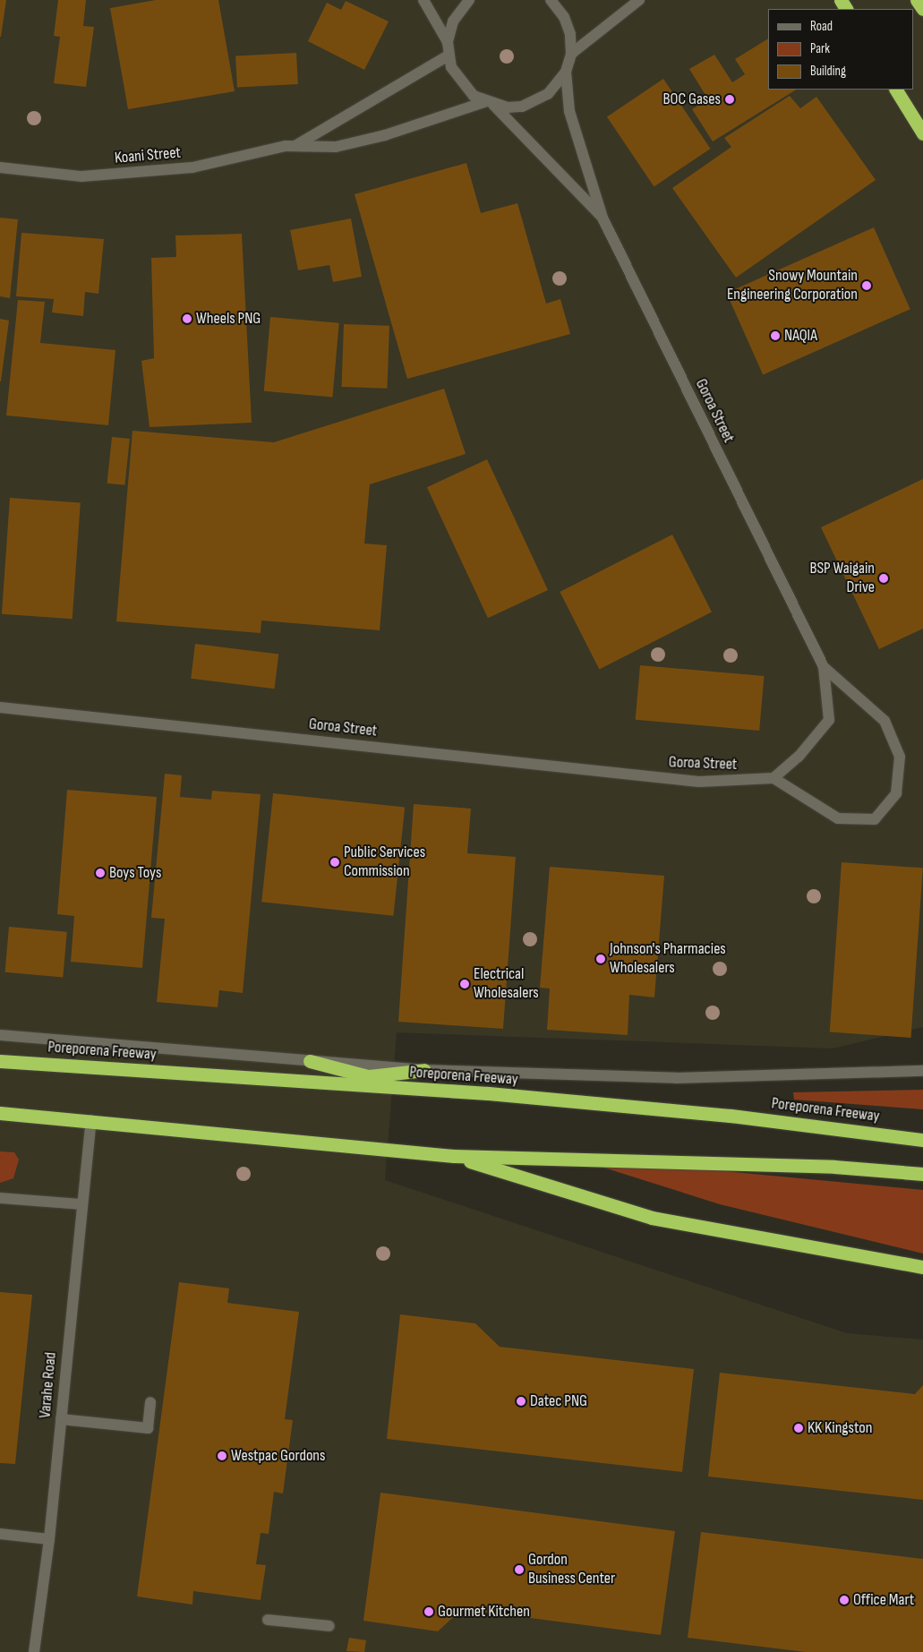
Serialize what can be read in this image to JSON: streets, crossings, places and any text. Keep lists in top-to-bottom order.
{
  "streets": {
    "highway": ["Poreporena Freeway"],
    "street": ["Koani Street", "Goroa Street", "Varahe Road"]
  },
  "crossings": [
    ["Koani Street", "Goroa Street"]
  ],
  "places": [
    "BOC Gases",
    "Snowy Mountain Engineering Corporation",
    "Wheels PNG",
    "NAQIA",
    "BSP Waigain Drive",
    "Public Services Commission",
    "Boys Toys",
    "Johnson's Pharmacies Wholesalers",
    "Electrical Wholesalers",
    "Datec PNG",
    "KK Kingston",
    "Westpac Gordons",
    "Gordon Business Center",
    "Office Mart",
    "Gourmet Kitchen"
  ],
  "legend": ["Road", "Park", "Building"]
}
